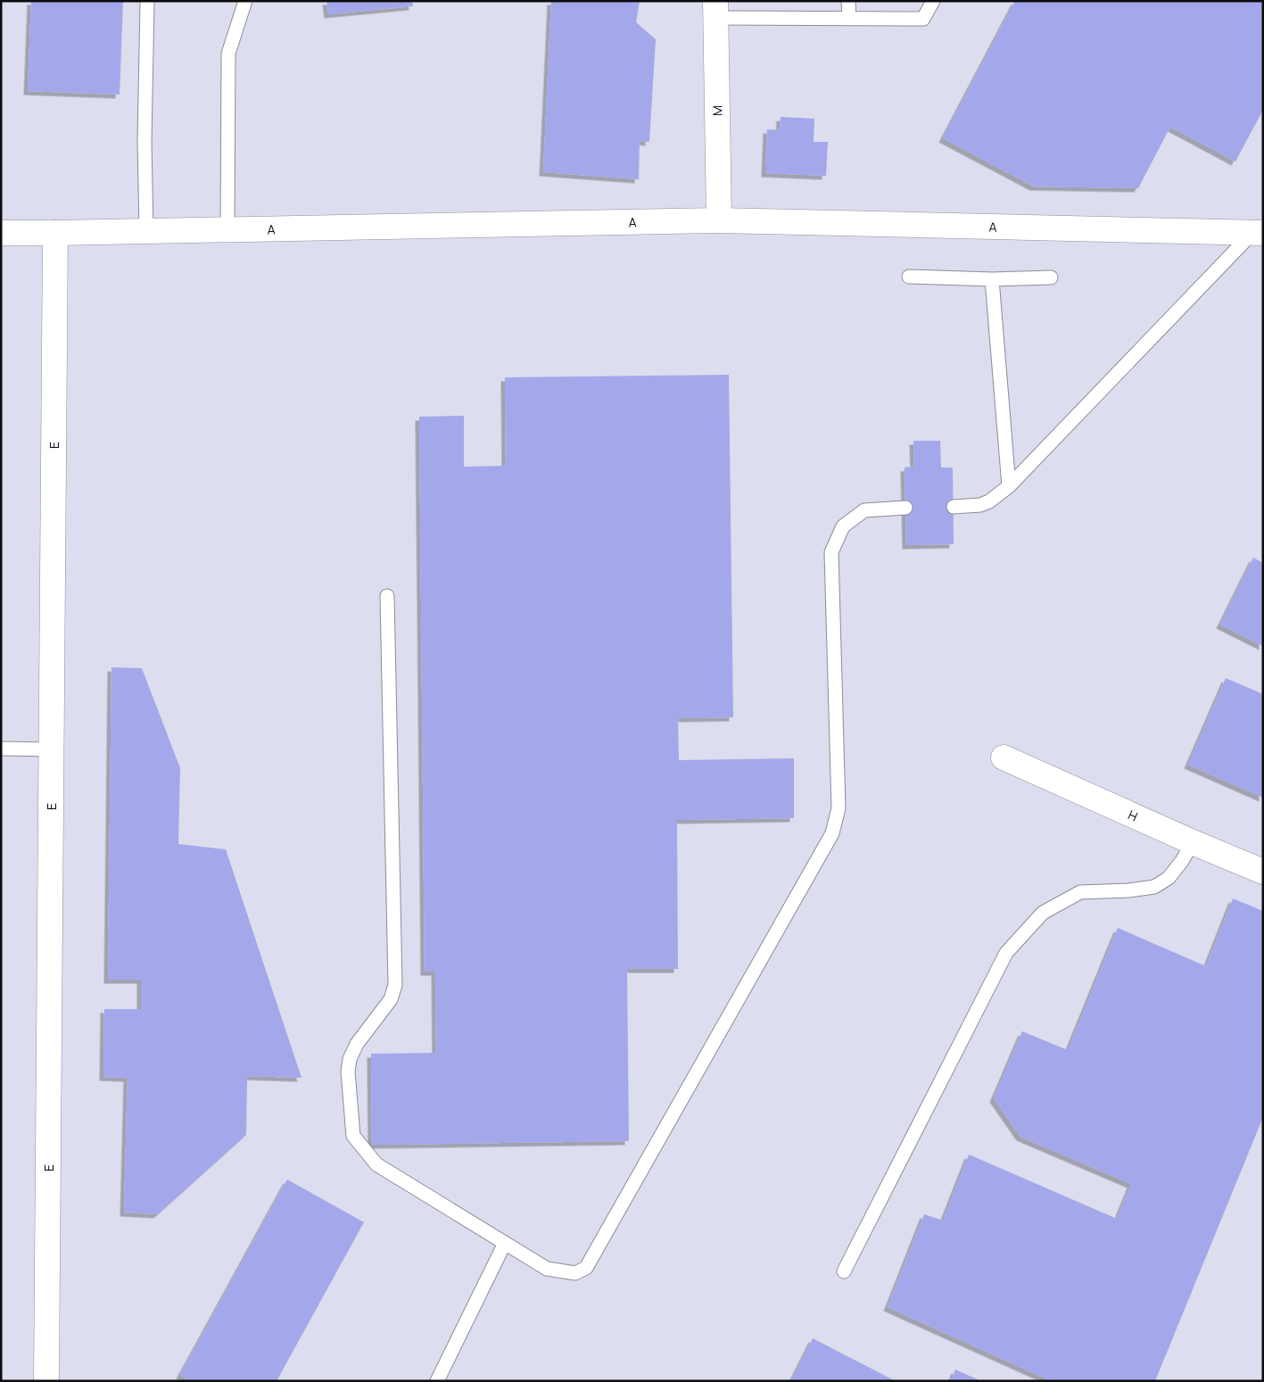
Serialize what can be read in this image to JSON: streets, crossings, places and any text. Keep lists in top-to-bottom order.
{
  "streets": {
    "street": [
      "Μ",
      "Α",
      "Ε",
      "Η"
    ]
  },
  "crossings": [
    ["Μ", "Α"],
    ["Α", "Ε"]
  ]
}
